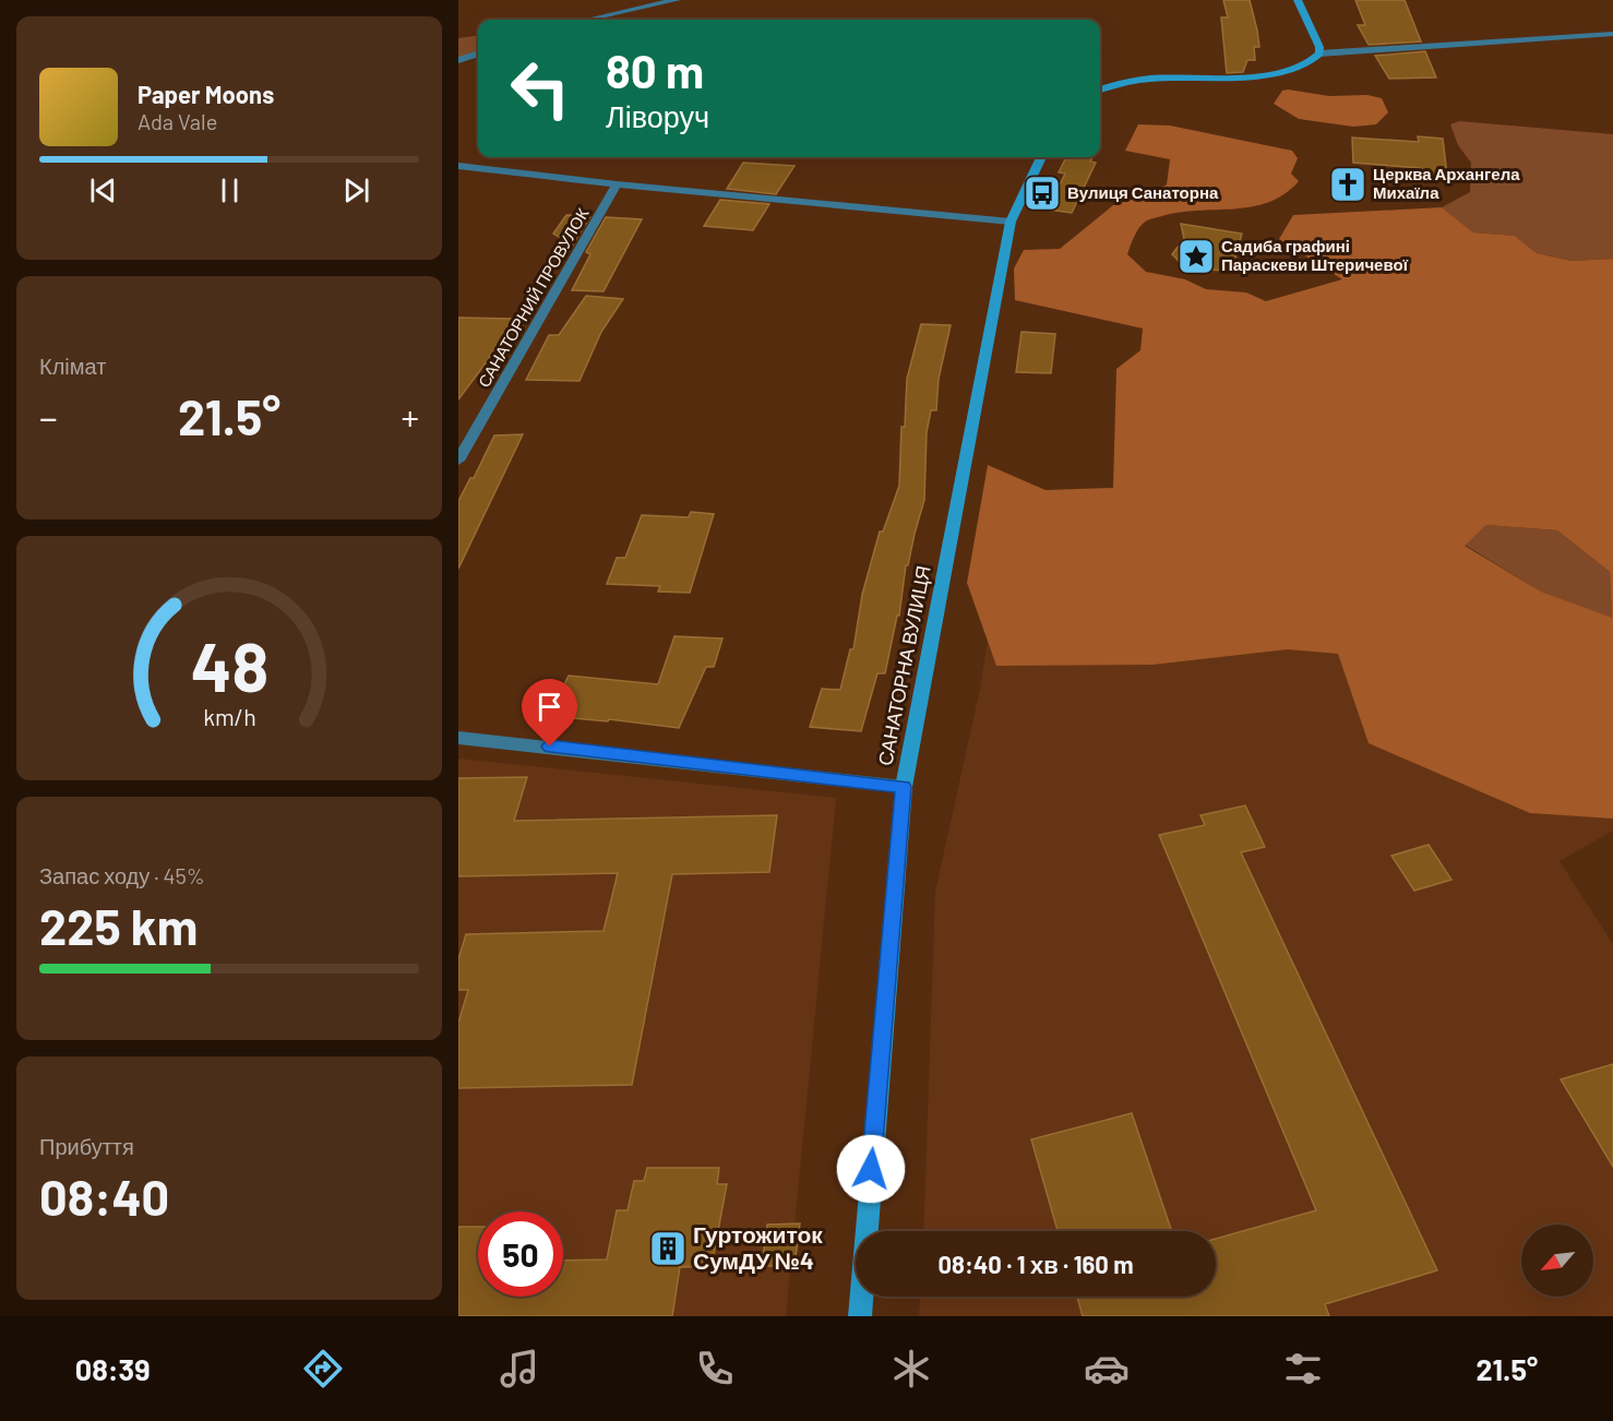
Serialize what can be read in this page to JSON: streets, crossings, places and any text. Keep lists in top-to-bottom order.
{
  "streets": {
    "main road": ["САНАТОРНА ВУЛИЦЯ"],
    "street": ["САНАТОРНИЙ ПРОВУЛОК"]
  },
  "places": {
    "church": ["Церква Архангела Михаїла"],
    "bus stop": ["Вулиця Санаторна"],
    "place": ["Садиба графині Параскеви Штеричевої"],
    "building": ["Гуртожиток СумДУ №4"]
  },
  "north": "bottom left",
  "page": {
    "turn": ["80 m", "Ліворуч"],
    "song": ["Paper Moons", "Ada Vale"],
    "tile": [
      "Клімат",
      ["Запас ходу · 45%", "225 km"],
      ["Прибуття", "08:40"]
    ],
    "heat": ["−", "21.5°", "+"],
    "limit": "50",
    "trip": "08:40 · 1 хв · 160 m",
    "tabs": ["08:39", "21.5°"],
    "gauge": ["48", "km/h"]
  }
}
